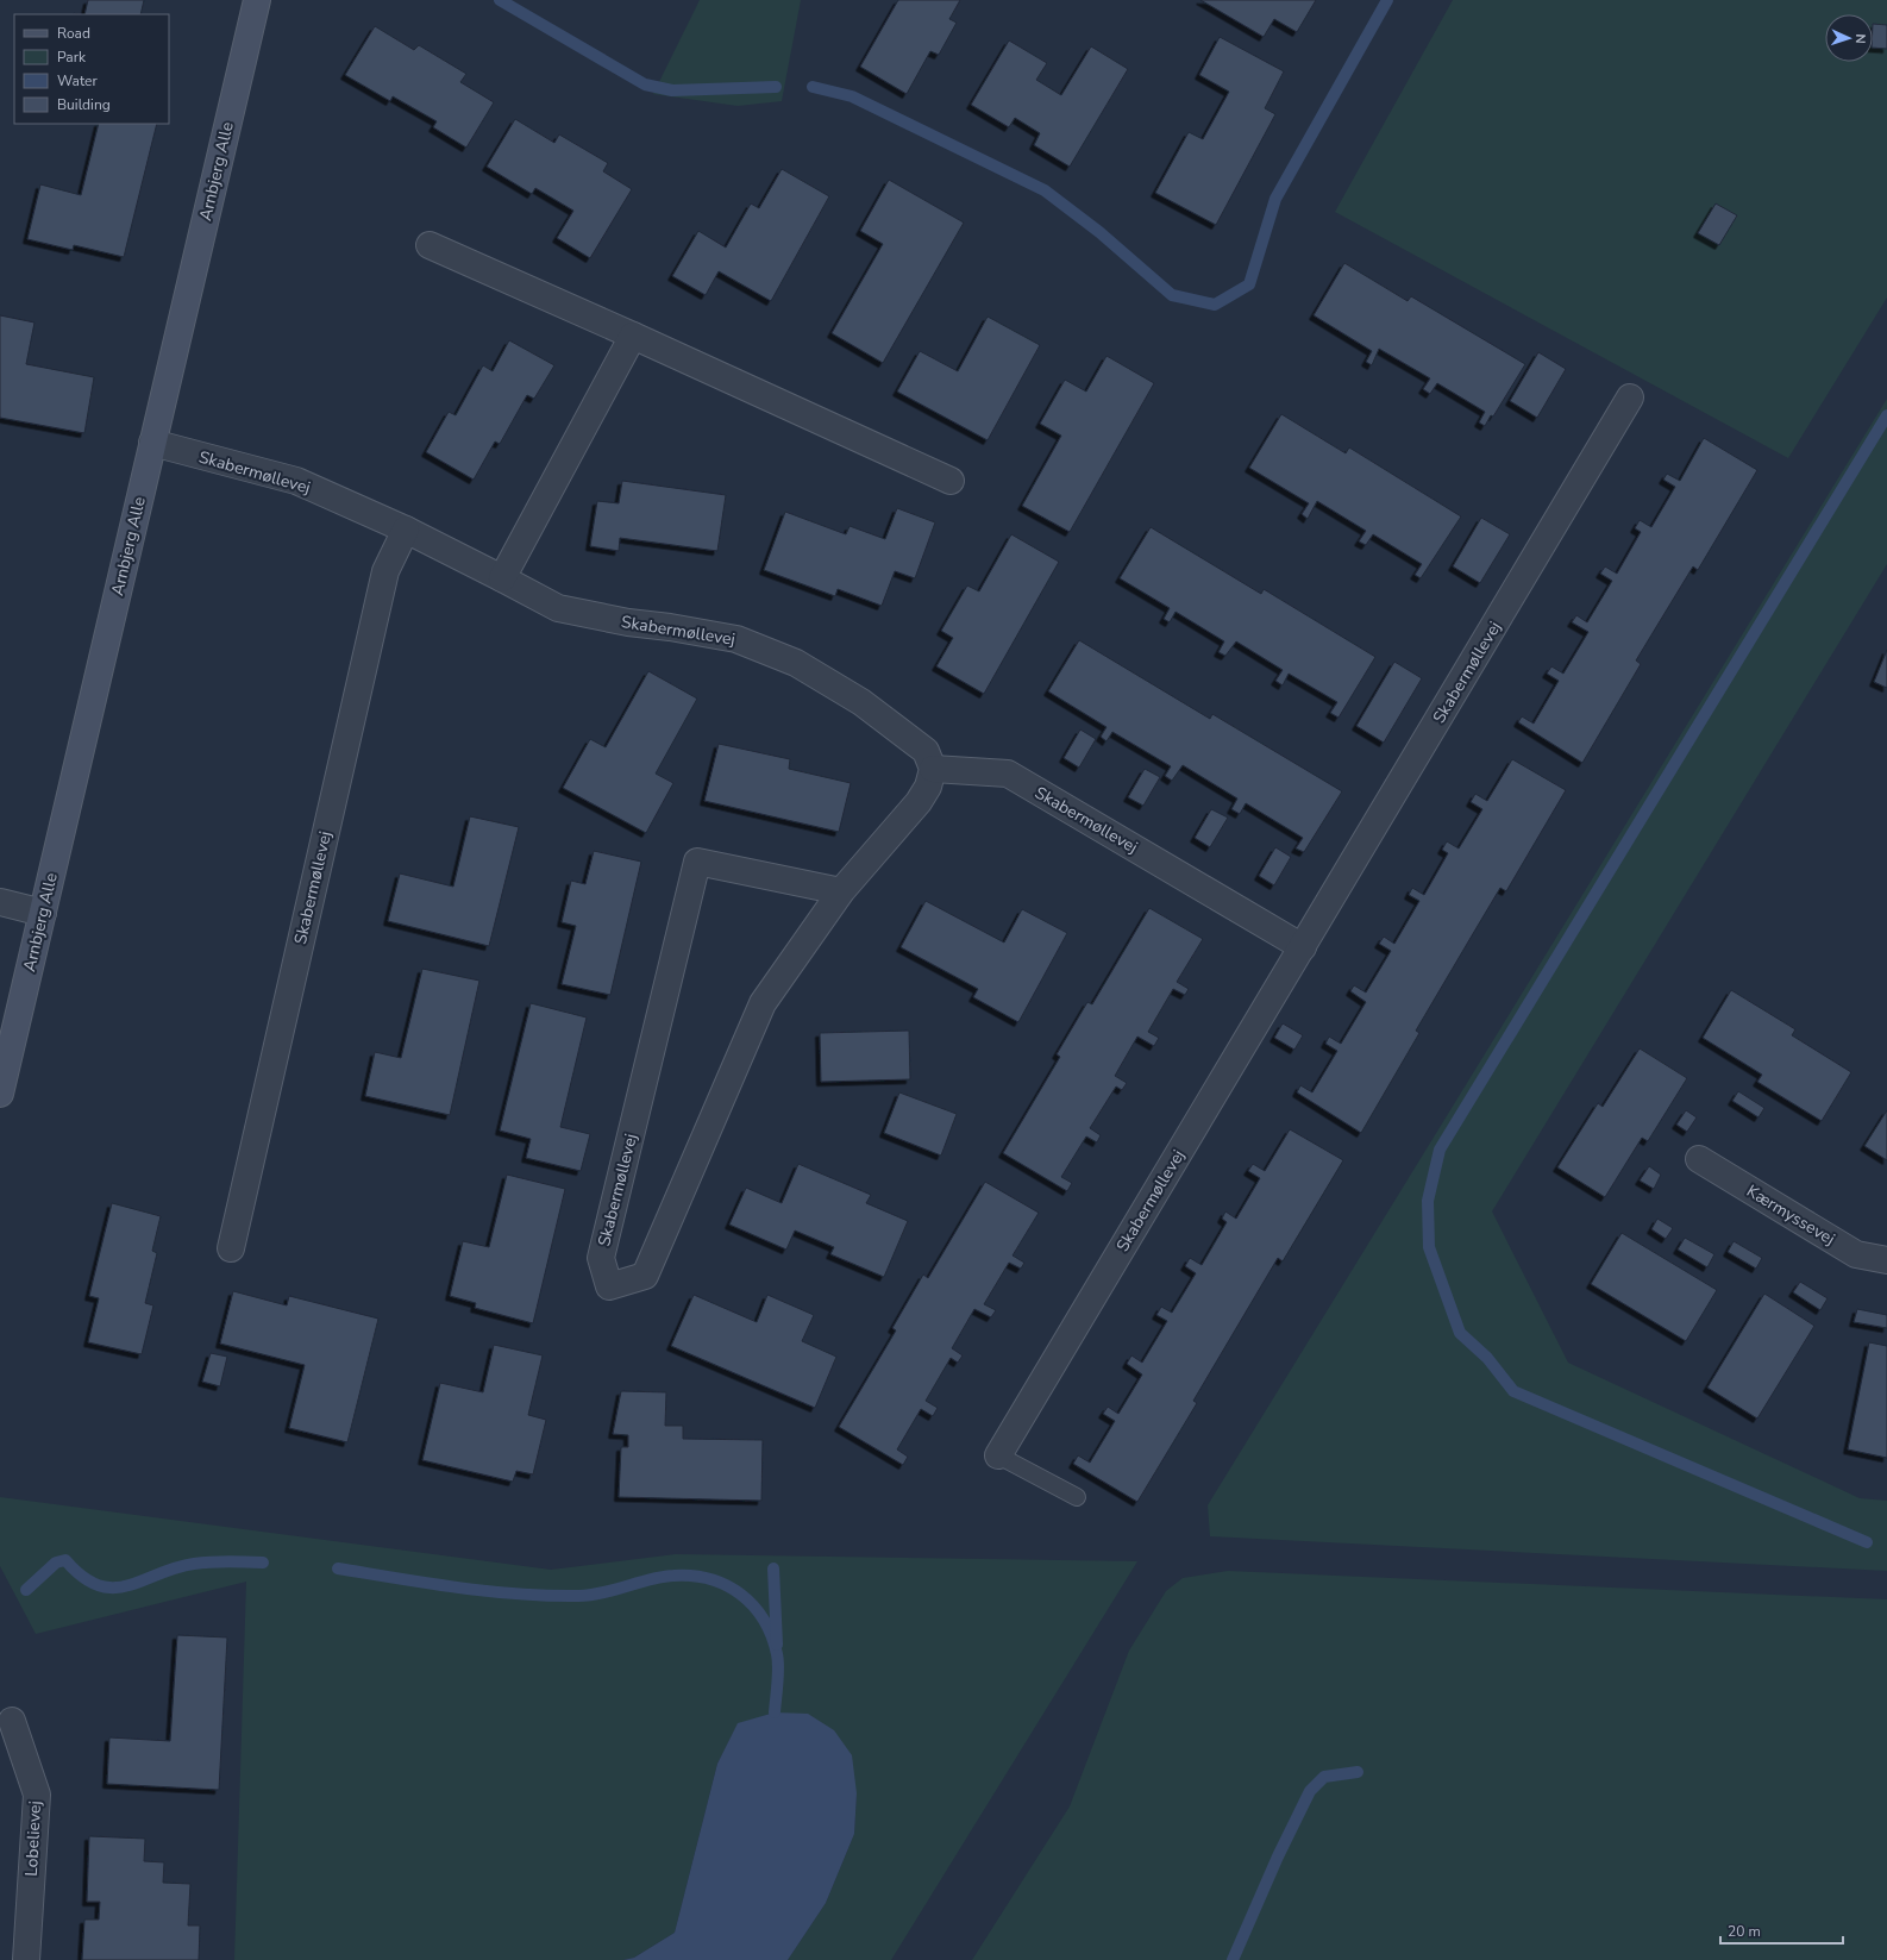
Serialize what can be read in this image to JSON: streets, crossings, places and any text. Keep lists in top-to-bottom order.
{
  "streets": {
    "street": [
      "Arnbjerg Alle",
      "Skabermøllevej",
      "Kærmyssevej",
      "Lobelievej"
    ]
  },
  "crossings": [
    ["Arnbjerg Alle", "Skabermøllevej"]
  ],
  "legend": [
    "Road",
    "Park",
    "Water",
    "Building"
  ],
  "scale_bar": "20 m",
  "north": "right"
}
